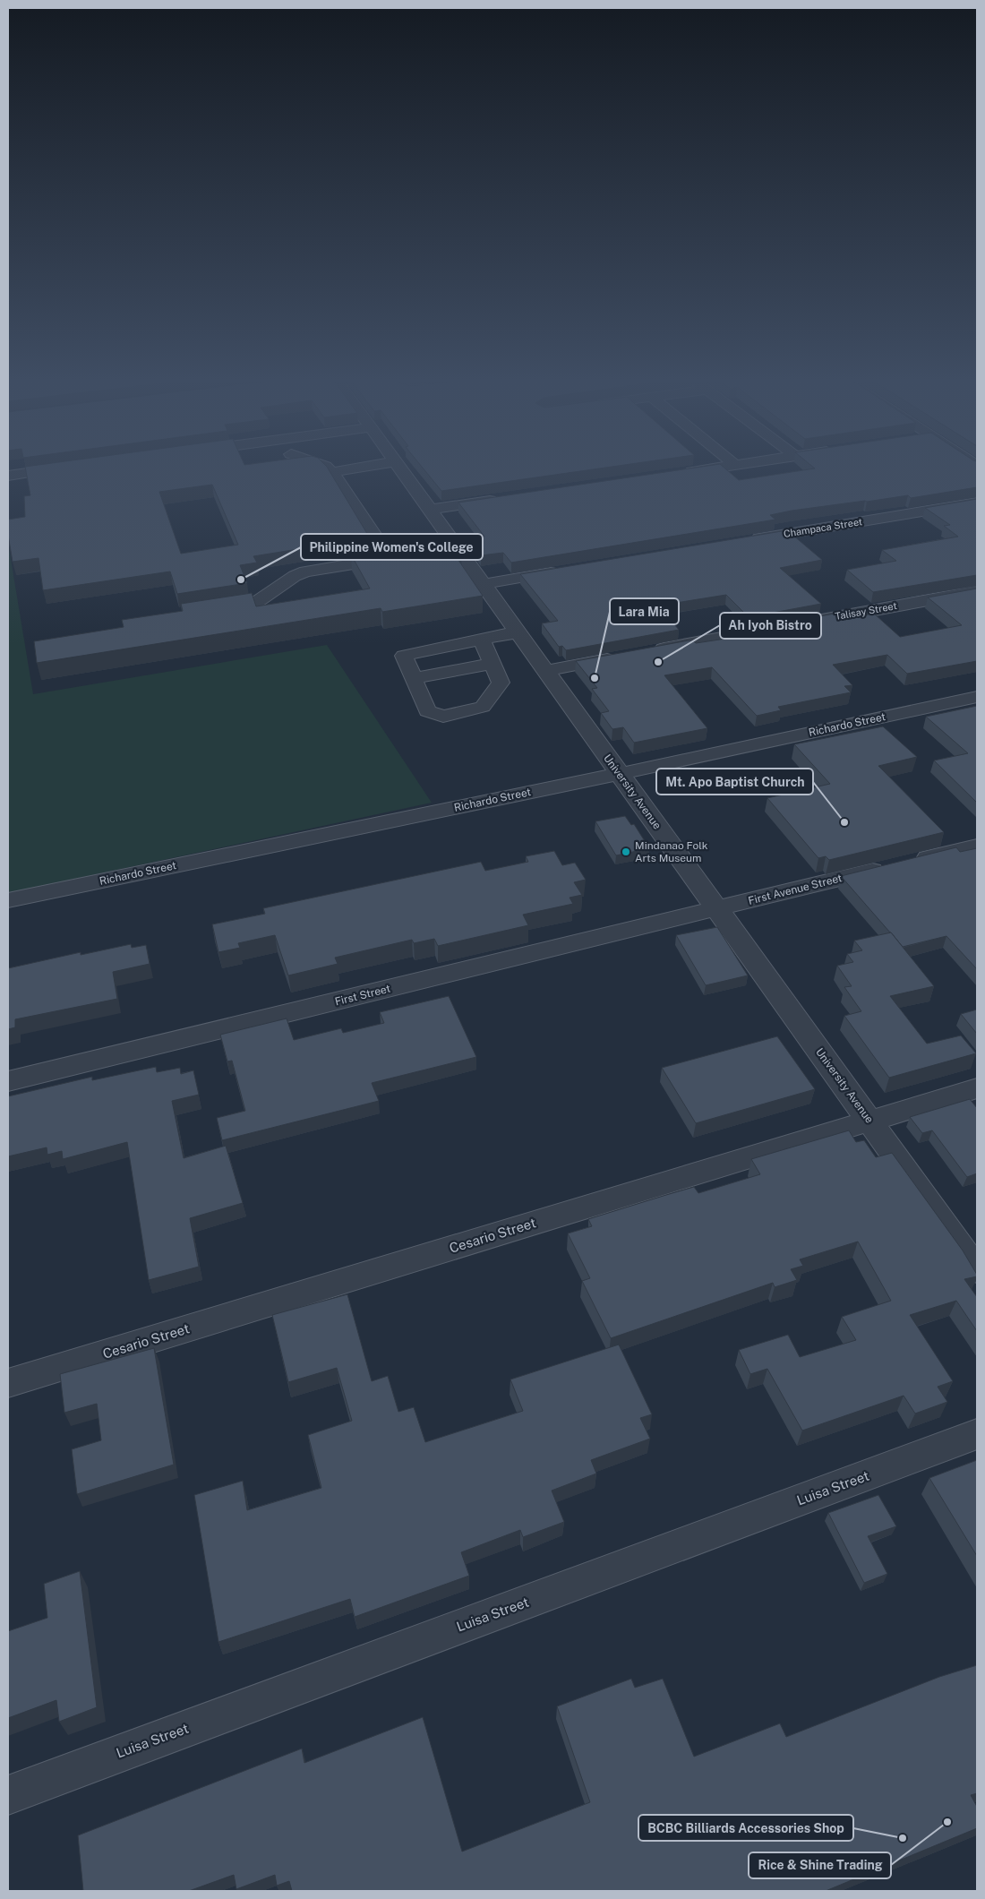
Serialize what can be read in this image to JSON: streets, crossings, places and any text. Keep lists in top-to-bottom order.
{
  "streets": {
    "street": [
      "Champaca Street",
      "Talisay Street",
      "Richardo Street",
      "University Avenue",
      "First Avenue Street",
      "First Street",
      "Cesario Street",
      "Luisa Street"
    ]
  },
  "crossings": [
    ["Richardo Street", "University Avenue"],
    ["University Avenue", "First Avenue Street"],
    ["University Avenue", "First Street"],
    ["University Avenue", "Cesario Street"],
    ["First Avenue Street", "First Street"]
  ],
  "places": [
    "Philippine Women's College",
    "Ah Iyoh Bistro",
    "Lara Mia",
    "Mt. Apo Baptist Church",
    "Mindanao Folk Arts Museum",
    "Rice & Shine Trading",
    "BCBC Billiards Accessories Shop"
  ]
}
